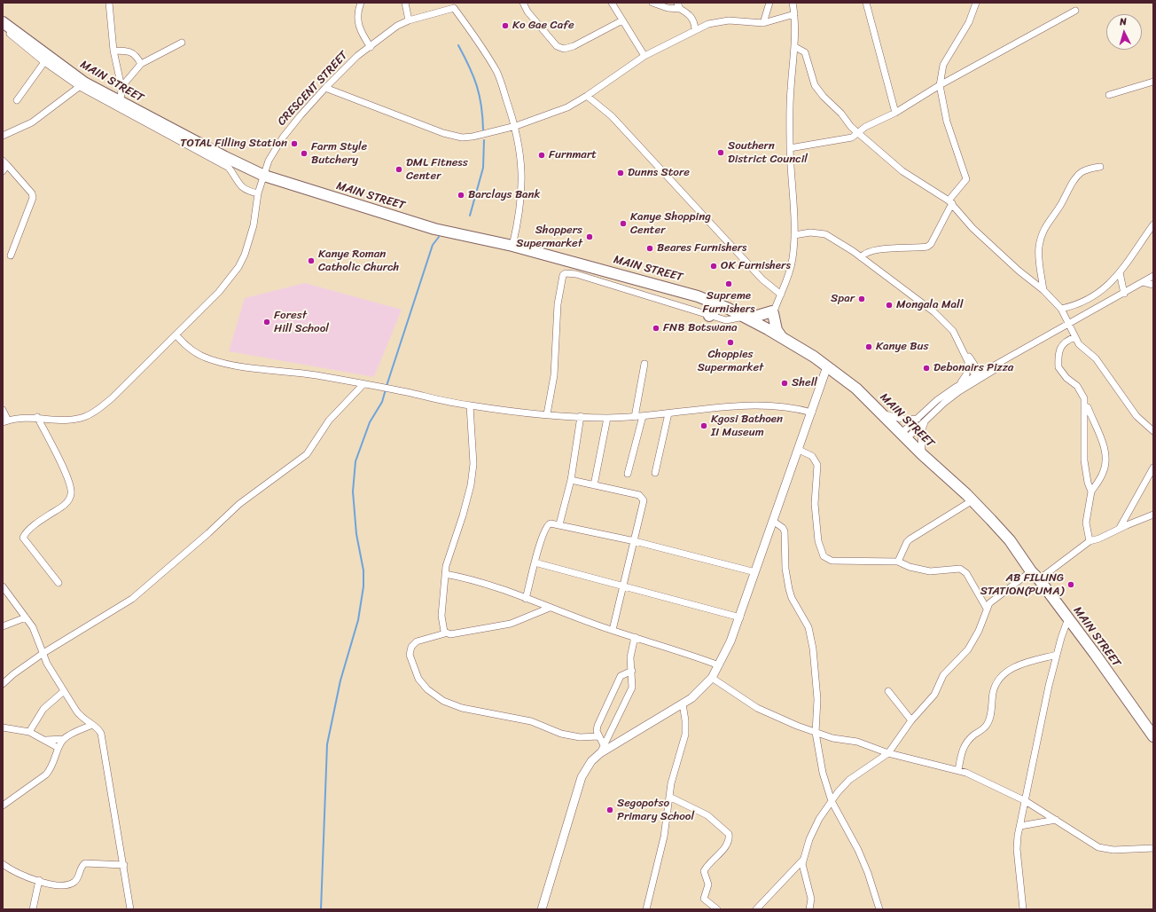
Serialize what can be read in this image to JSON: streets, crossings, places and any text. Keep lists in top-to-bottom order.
{
  "streets": {
    "highway": ["MAIN STREET"],
    "street": ["CRESCENT STREET"]
  },
  "crossings": [
    ["MAIN STREET", "CRESCENT STREET"]
  ],
  "places": [
    "Ko Gae Cafe",
    "TOTAL Filling Station",
    "Southern District Council",
    "Farm Style Butchery",
    "Furnmart",
    "DML Fitness Center",
    "Dunns Store",
    "Barclays Bank",
    "Kanye Shopping Center",
    "Shoppers Supermarket",
    "Beares Furnishers",
    "Kanye Roman Catholic Church",
    "OK Furnishers",
    "Supreme Furnishers",
    "Spar",
    "Mongala Mall",
    "Forest Hill School",
    "FNB Botswana",
    "Choppies Supermarket",
    "Kanye Bus",
    "Debonairs Pizza",
    "Shell",
    "Kgosi Bathoen II Museum",
    "AB FILLING STATION(PUMA)",
    "Segopotso Primary School"
  ],
  "north": "top"
}
